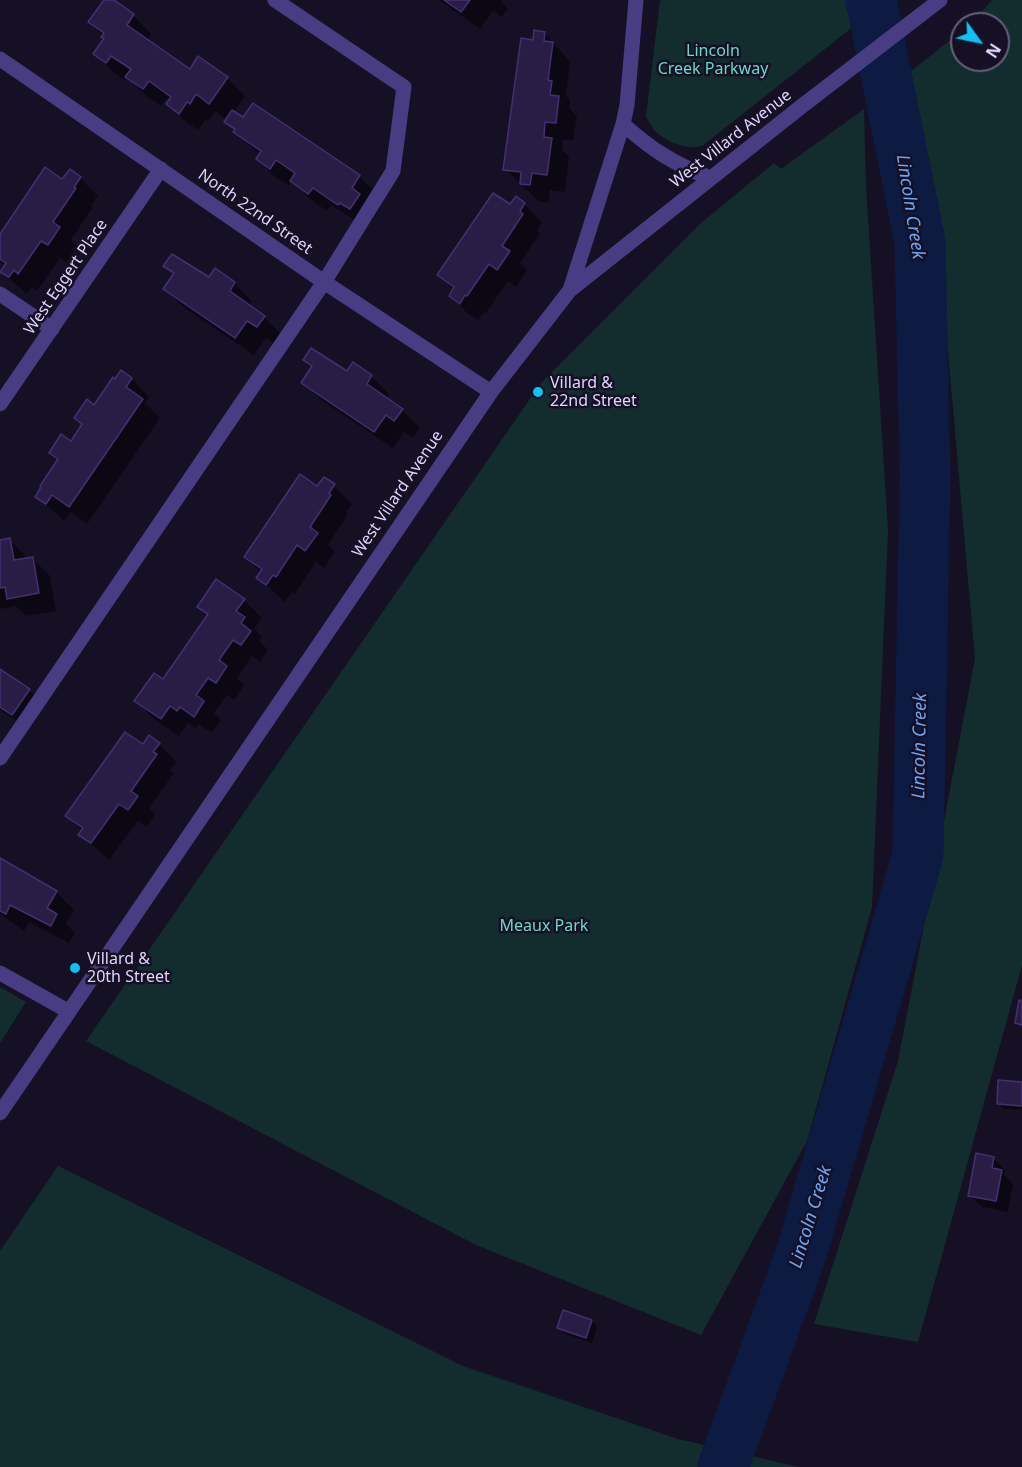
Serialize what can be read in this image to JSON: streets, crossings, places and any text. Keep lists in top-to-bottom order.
{
  "streets": {
    "street": ["West Villard Avenue", "North 22nd Street", "West Eggert Place"]
  },
  "crossings": [
    ["West Villard Avenue", "North 22nd Street"],
    ["North 22nd Street", "West Eggert Place"]
  ],
  "water": ["Lincoln Creek"],
  "parks": ["Lincoln Creek Parkway", "Meaux Park"],
  "places": ["Villard & 22nd Street", "Villard & 20th Street"],
  "north": "bottom right"
}
